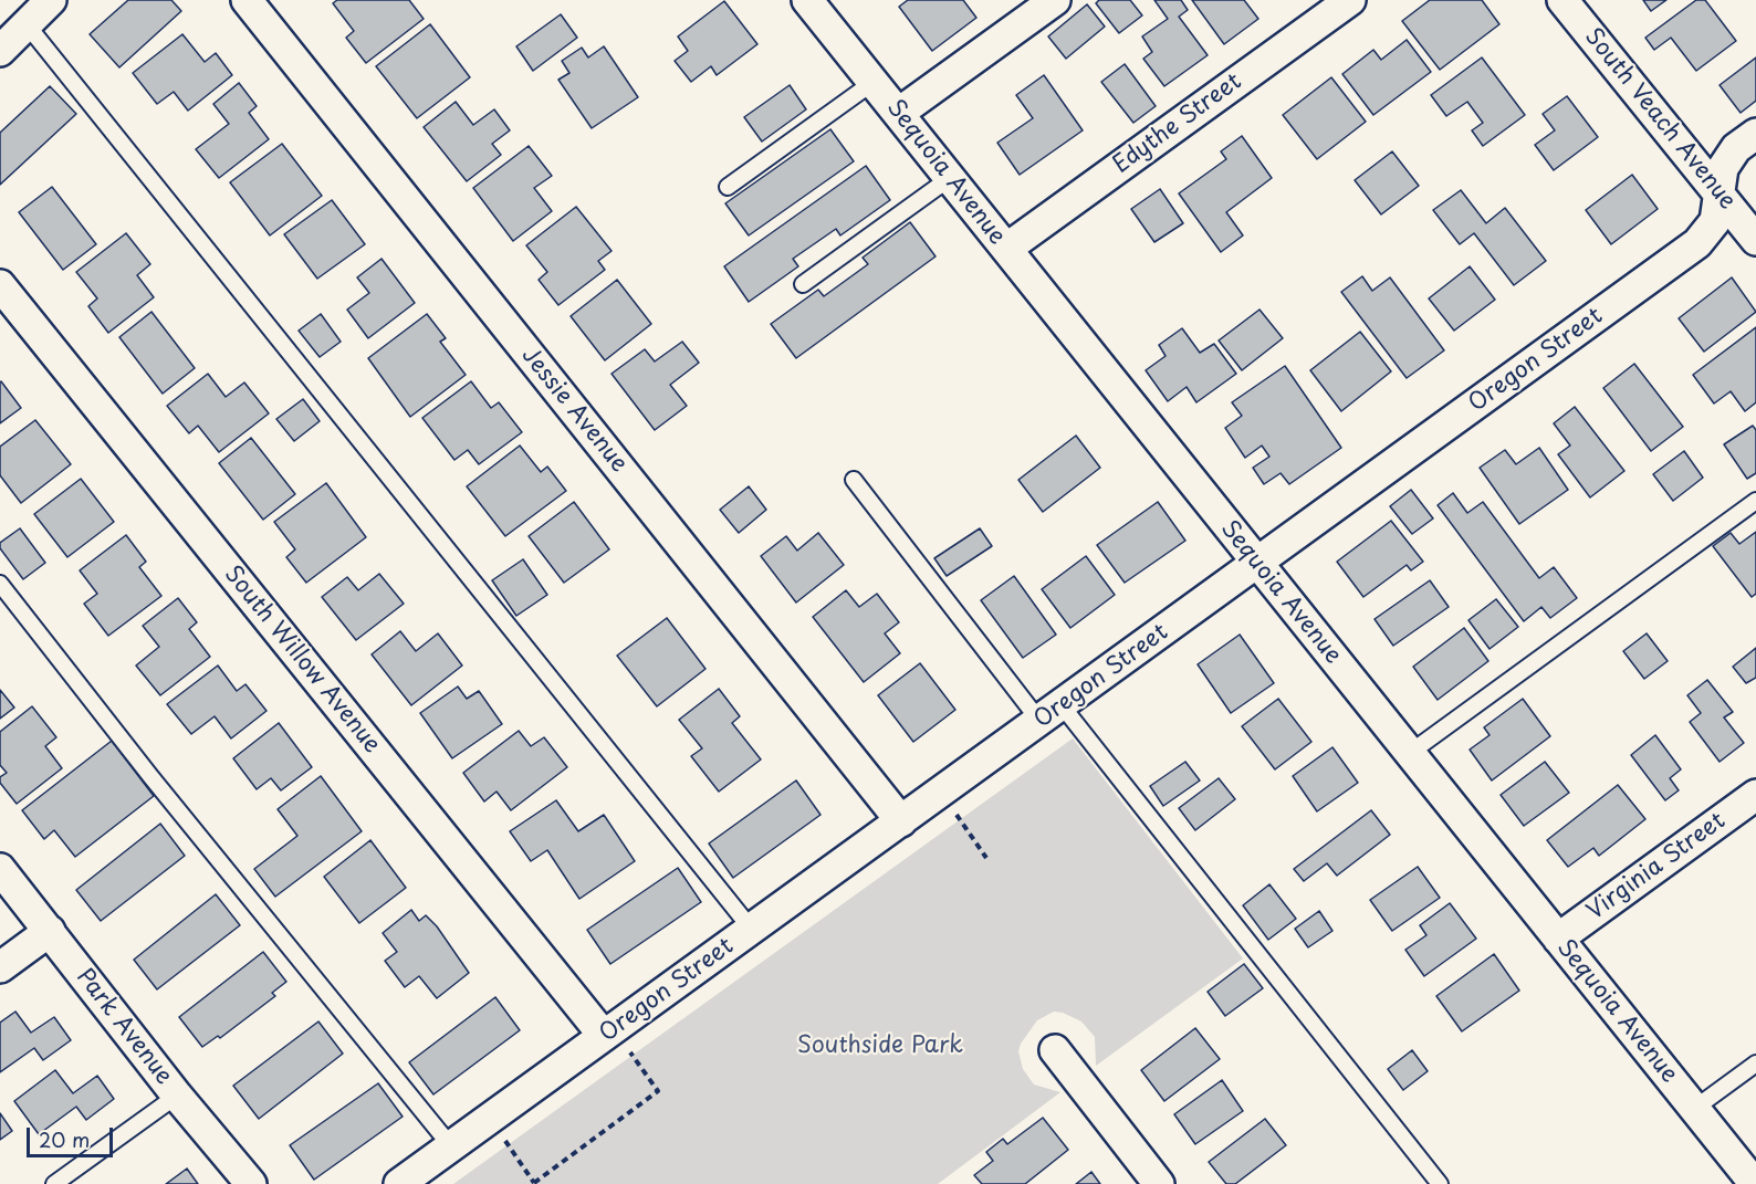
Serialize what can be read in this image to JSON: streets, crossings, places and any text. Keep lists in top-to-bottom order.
{
  "streets": {
    "street": [
      "South Veach Avenue",
      "Edythe Street",
      "Sequoia Avenue",
      "Oregon Street",
      "Jessie Avenue",
      "South Willow Avenue",
      "Virginia Street",
      "Park Avenue"
    ]
  },
  "crossings": [
    ["South Veach Avenue", "Oregon Street"],
    ["Edythe Street", "Sequoia Avenue"],
    ["Sequoia Avenue", "Oregon Street"],
    ["Sequoia Avenue", "Virginia Street"],
    ["Oregon Street", "Jessie Avenue"],
    ["Oregon Street", "South Willow Avenue"]
  ],
  "parks": ["Southside Park"],
  "scale_bar": "20 m"
}
